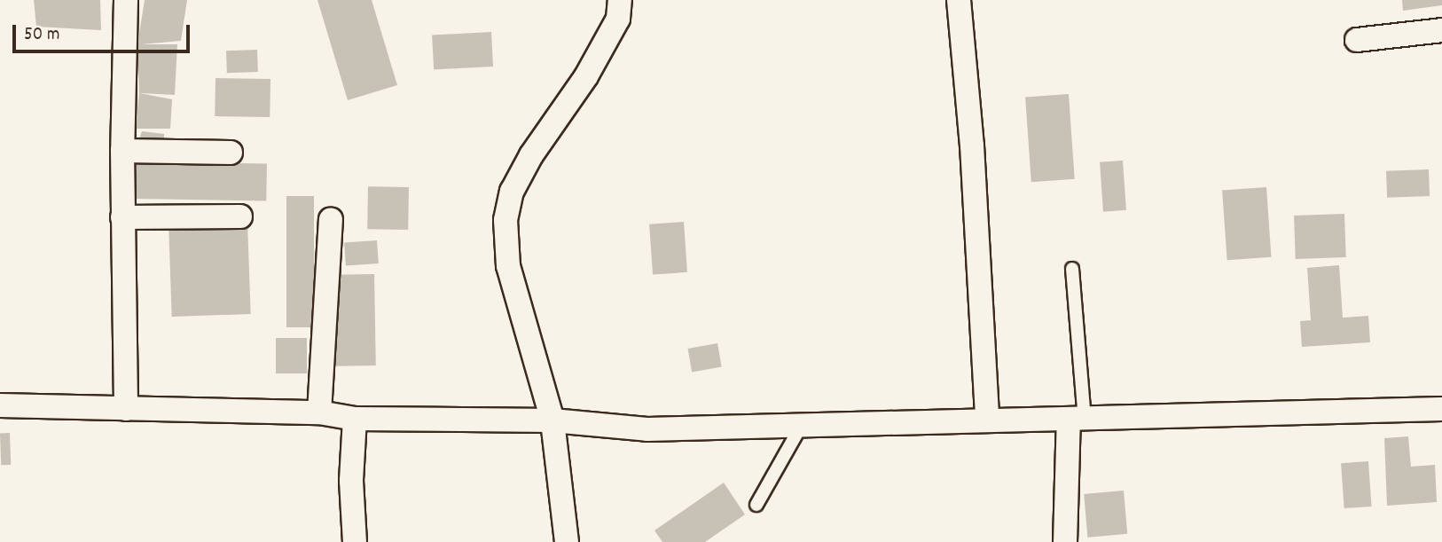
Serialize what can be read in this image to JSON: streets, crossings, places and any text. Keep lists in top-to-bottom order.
{
  "scale_bar": "50 m"
}
